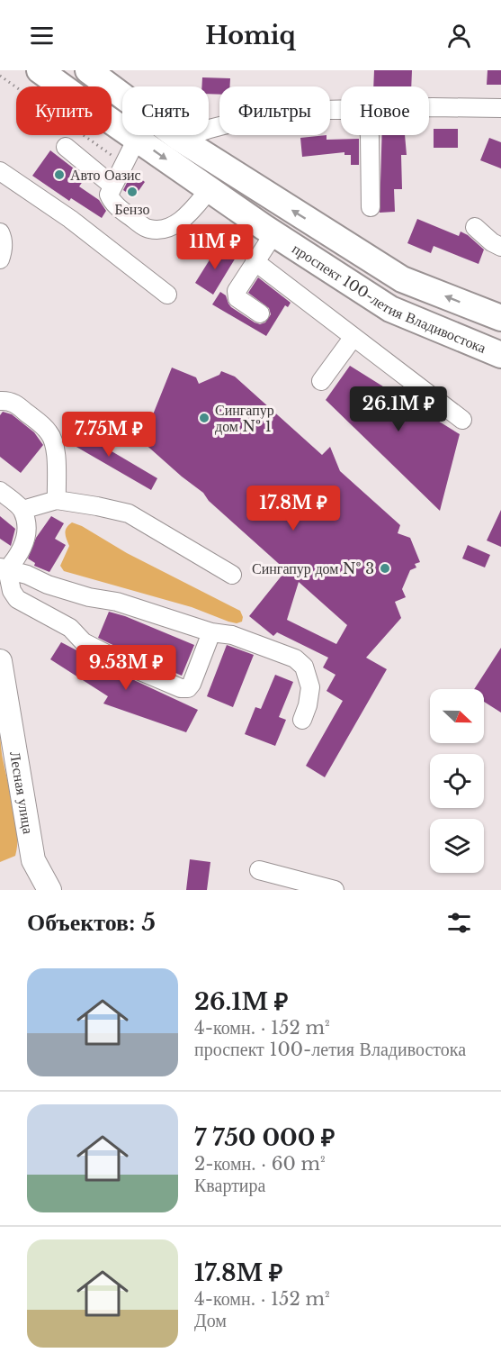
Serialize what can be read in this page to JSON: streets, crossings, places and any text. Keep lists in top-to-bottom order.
{
  "streets": {
    "highway": ["проспект 100-летия Владивостока"],
    "main road": ["Лесная улица"]
  },
  "places": [
    "Авто Оазис",
    "Бензо",
    "Сингапур дом № 1",
    "Сингапур дом № 3"
  ],
  "north": "right",
  "page": {
    "header": "Homiq",
    "chip": [
      "Купить",
      "Снять",
      "Фильтры",
      "Новое"
    ],
    "price": [
      "11M ₽",
      "26.1M ₽",
      "7.75M ₽",
      "17.8M ₽",
      "9.53M ₽"
    ],
    "heading": "Объектов: 5",
    "list": [
      {
        "name": "26.1M ₽",
        "note": "4-комн. · 152 m² · проспект 100-летия Владивостока"
      },
      {
        "name": "7 750 000 ₽",
        "note": "2-комн. · 60 m² · Квартира"
      },
      {
        "name": "17.8M ₽",
        "note": "4-комн. · 152 m² · Дом"
      }
    ]
  }
}
